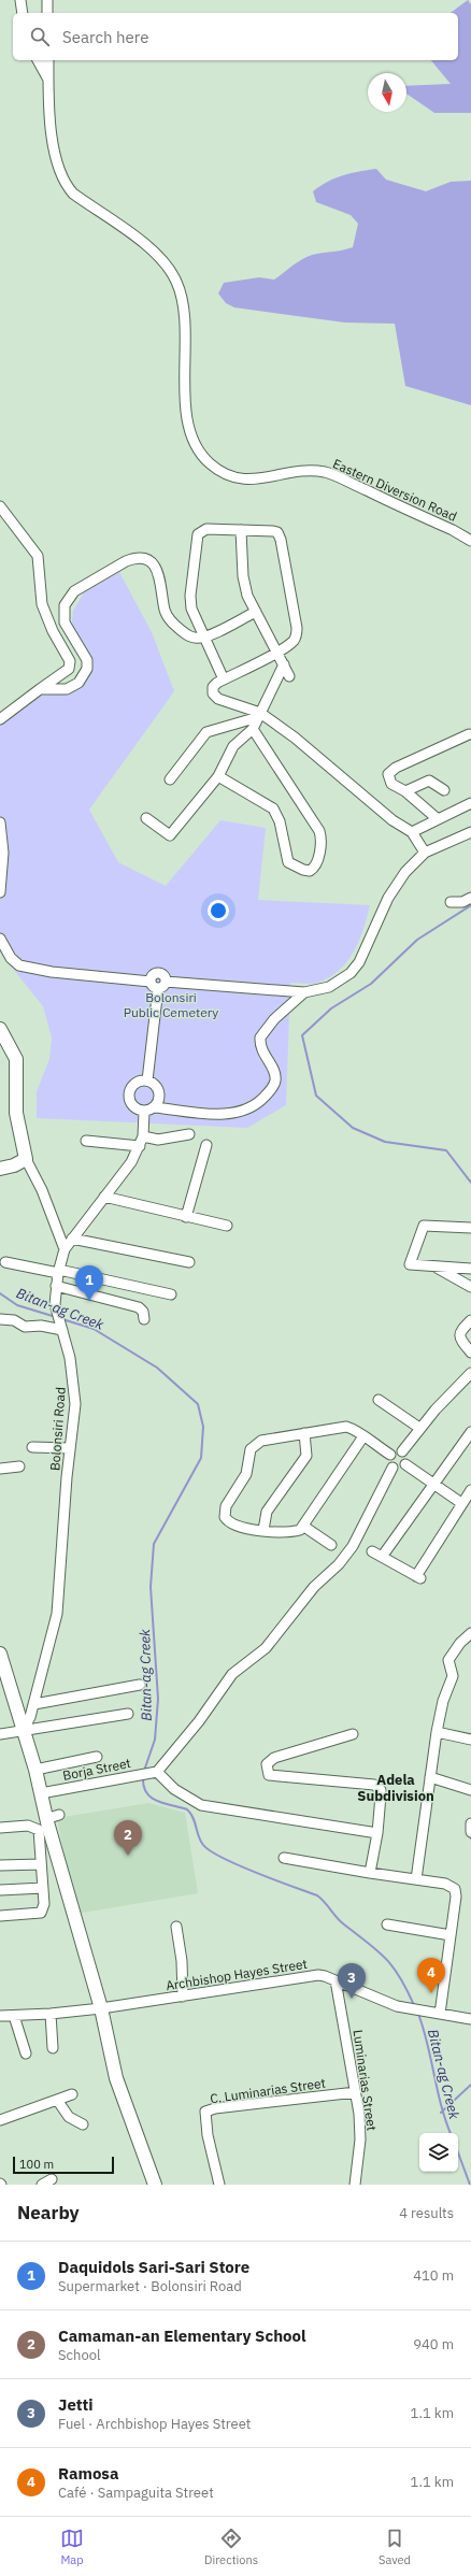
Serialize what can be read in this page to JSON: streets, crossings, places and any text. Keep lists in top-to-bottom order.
{
  "streets": {
    "street": [
      "Eastern Diversion Road",
      "Bolonsiri Road",
      "Borja Street",
      "Archbishop Hayes Street",
      "Luminarias Street",
      "C. Luminarias Street"
    ]
  },
  "crossings": [
    ["Archbishop Hayes Street", "Luminarias Street"],
    ["Luminarias Street", "C. Luminarias Street"]
  ],
  "districts": ["Adela Subdivision"],
  "water": ["Bitan-ag Creek"],
  "parks": ["Bolonsiri Public Cemetery"],
  "scale_bar": "100 m",
  "north": "bottom",
  "page": {
    "search": "Search here",
    "pins": [
      "1",
      "2",
      "4",
      "3"
    ],
    "scale": "100 m",
    "heading": ["Nearby", "4 results"],
    "list": [
      {
        "mark": "1",
        "name": "Daquidols Sari-Sari Store",
        "note": "Supermarket · Bolonsiri Road",
        "value": "410 m"
      },
      {
        "mark": "2",
        "name": "Camaman-an Elementary School",
        "note": "School",
        "value": "940 m"
      },
      {
        "mark": "3",
        "name": "Jetti",
        "note": "Fuel · Archbishop Hayes Street",
        "value": "1.1 km"
      },
      {
        "mark": "4",
        "name": "Ramosa",
        "note": "Café · Sampaguita Street",
        "value": "1.1 km"
      }
    ],
    "nav": ["Map", "Directions", "Saved"]
  }
}
